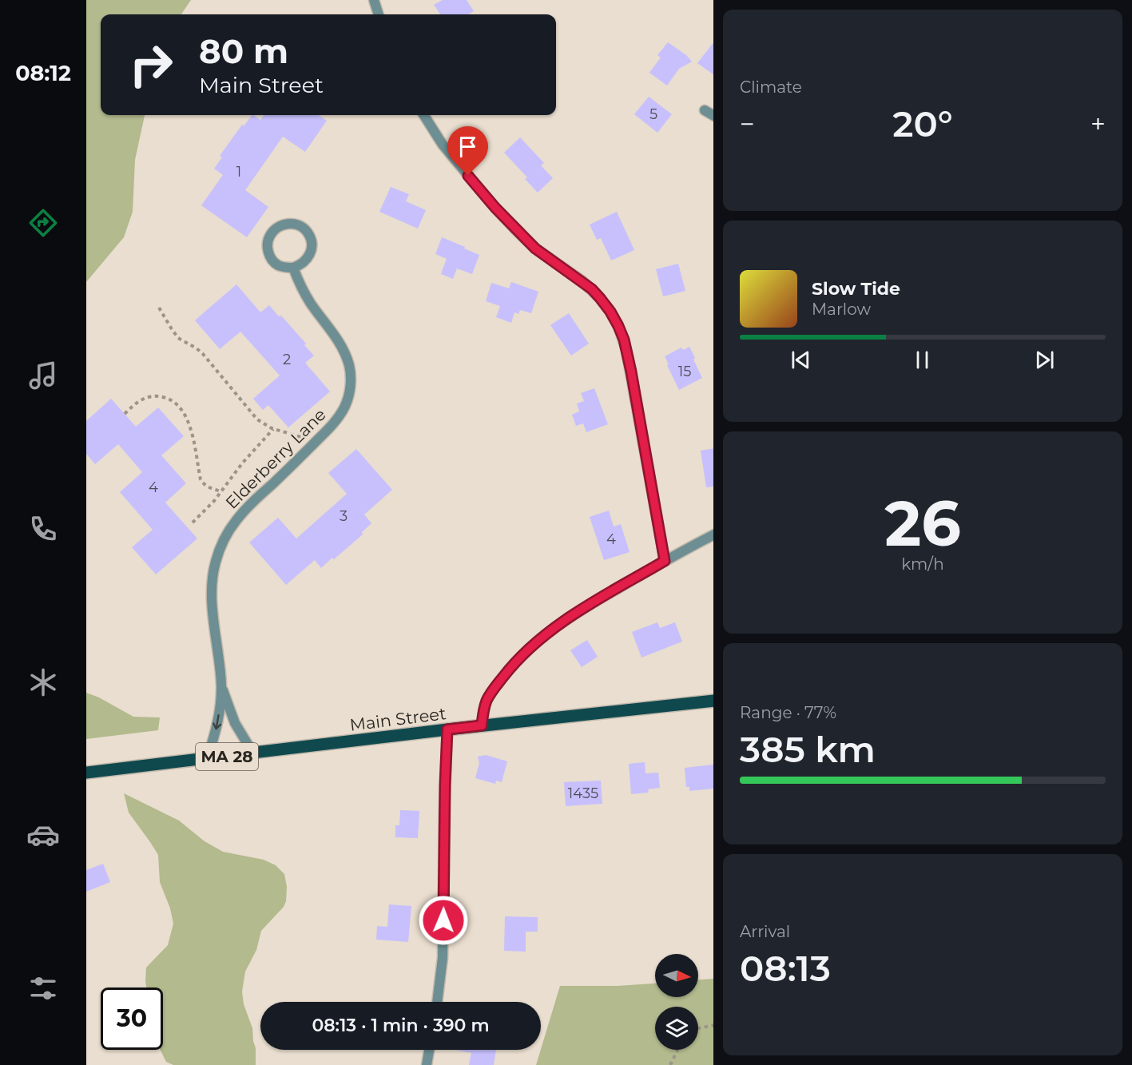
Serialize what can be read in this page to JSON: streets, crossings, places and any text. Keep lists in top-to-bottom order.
{
  "streets": {
    "main road": ["Main Street", "MA 28"],
    "street": ["Elderberry Lane"]
  },
  "crossings": [
    ["Elderberry Lane", "Main Street"]
  ],
  "house_numbers": [
    "5",
    "1",
    "2",
    "15",
    "4",
    "3",
    "4",
    "1435"
  ],
  "north": "right",
  "page": {
    "tabs": "08:12",
    "tile": [
      "Climate",
      ["26", "km/h"],
      ["Range · 77%", "385 km"],
      ["Arrival", "08:13"]
    ],
    "turn": ["80 m", "Main Street"],
    "heat": ["−", "20°", "+"],
    "song": ["Slow Tide", "Marlow"],
    "limit": "30",
    "trip": "08:13 · 1 min · 390 m"
  }
}
